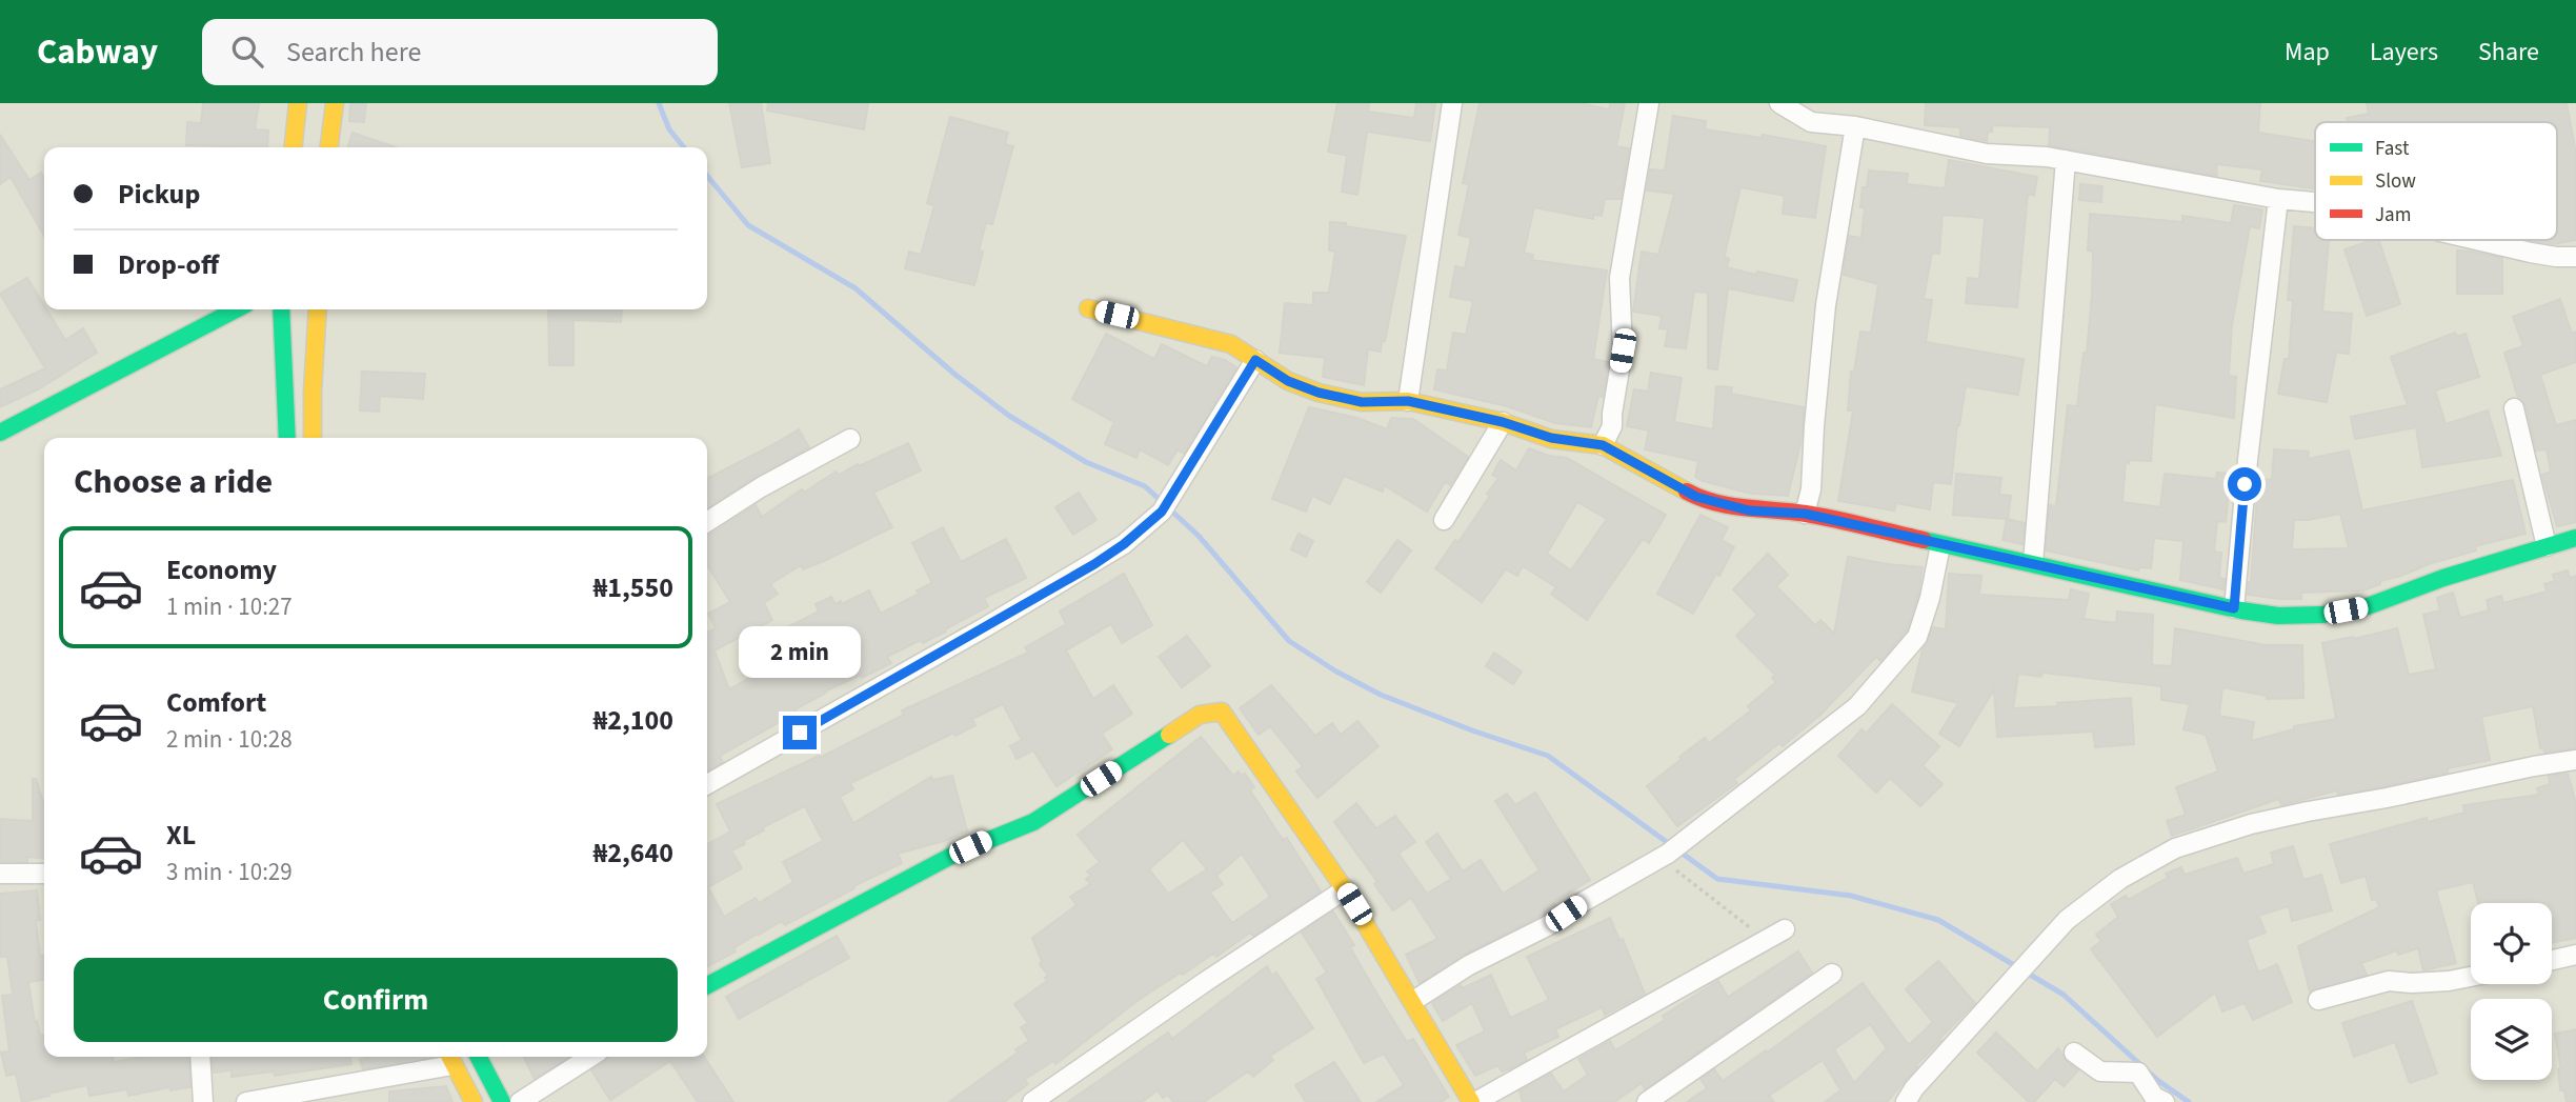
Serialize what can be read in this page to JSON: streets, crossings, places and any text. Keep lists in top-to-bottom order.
{
  "legend": ["Fast", "Slow", "Jam"],
  "page": {
    "header": "Cabway",
    "search": "Search here",
    "nav": ["Map", "Layers", "Share"],
    "banner": ["Pickup", "Drop-off"],
    "heading": "Choose a ride",
    "list": [
      {
        "name": "Economy",
        "note": "1 min · 10:27",
        "value": "₦1,550"
      },
      {
        "name": "Comfort",
        "note": "2 min · 10:28",
        "value": "₦2,100"
      },
      {
        "name": "XL",
        "note": "3 min · 10:29",
        "value": "₦2,640"
      }
    ],
    "bubble": "2 min",
    "buttons": "Confirm"
  }
}
